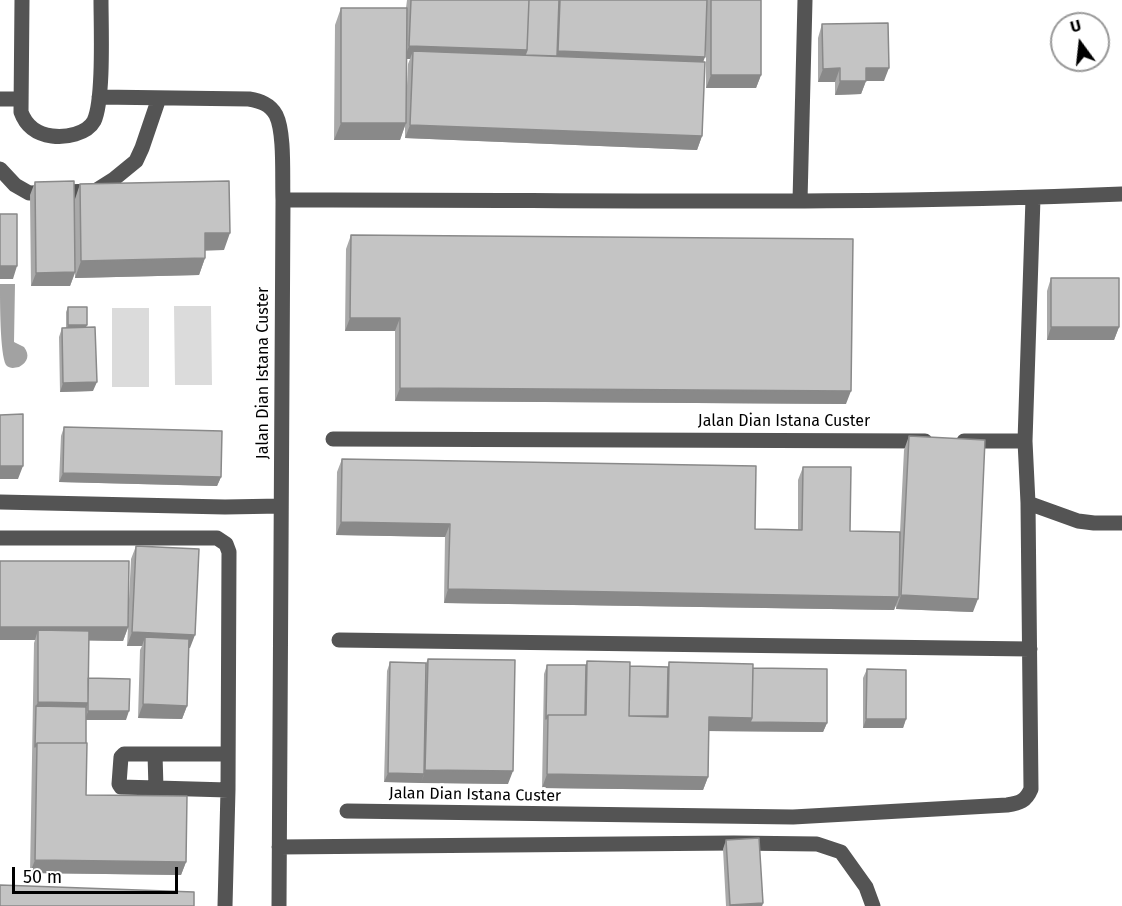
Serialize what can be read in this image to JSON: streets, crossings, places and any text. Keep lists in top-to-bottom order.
{
  "streets": {
    "street": ["Jalan Dian Istana Custer"]
  },
  "scale_bar": "50 m",
  "north": "top"
}
